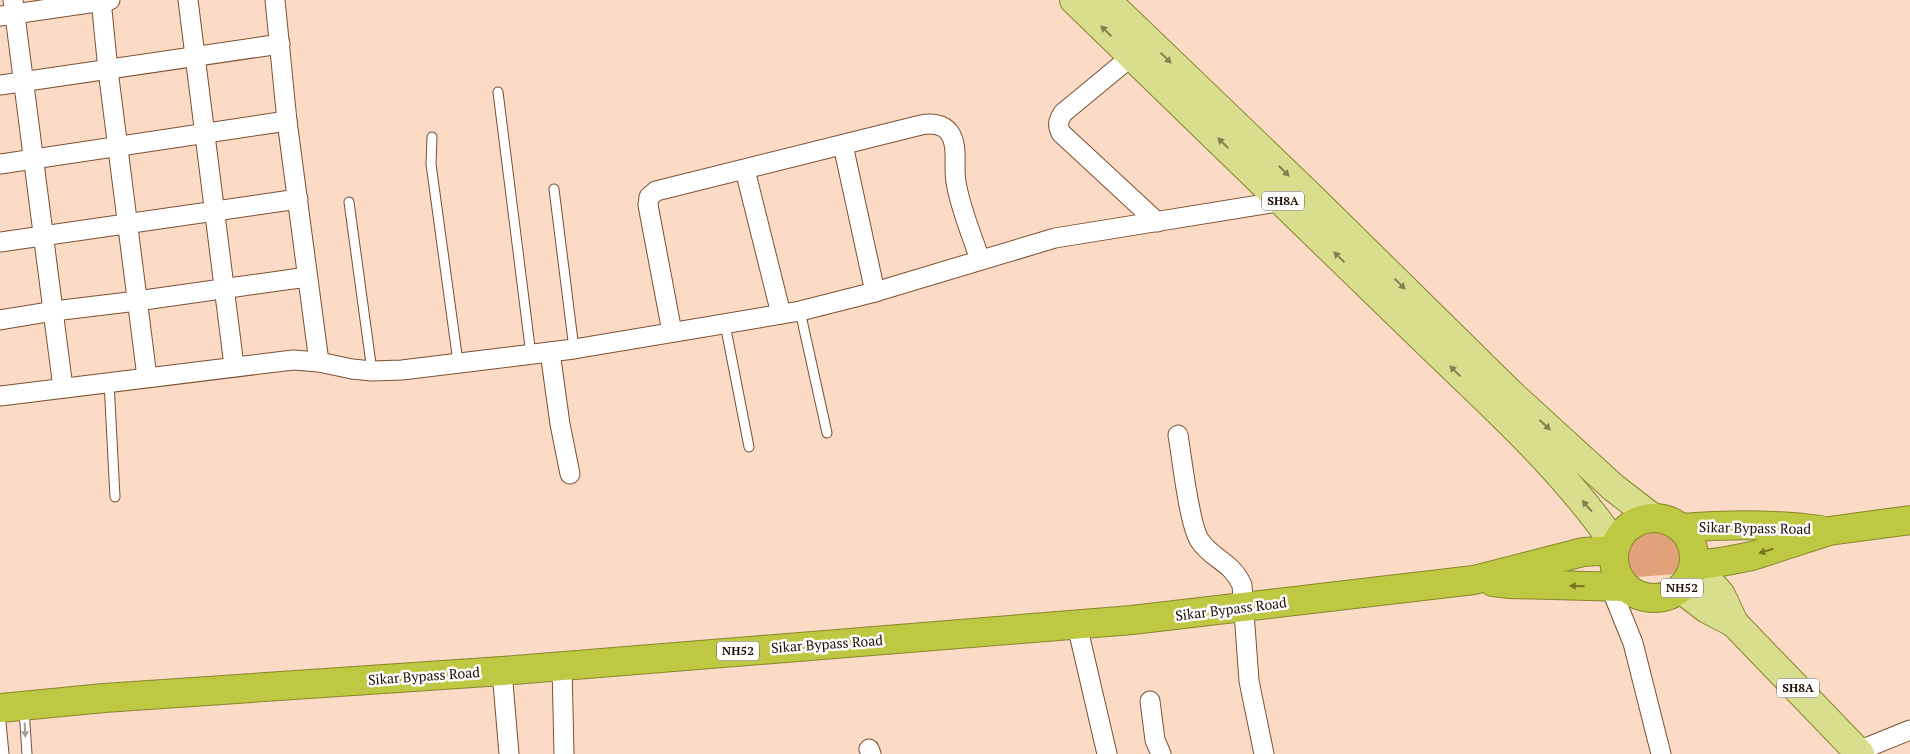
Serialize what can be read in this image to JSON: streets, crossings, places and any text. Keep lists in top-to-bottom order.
{
  "streets": {
    "highway": ["Sikar Bypass Road", "NH52"],
    "main road": ["SH8A"]
  },
  "crossings": [
    ["SH8A", "Sikar Bypass Road"]
  ]
}
